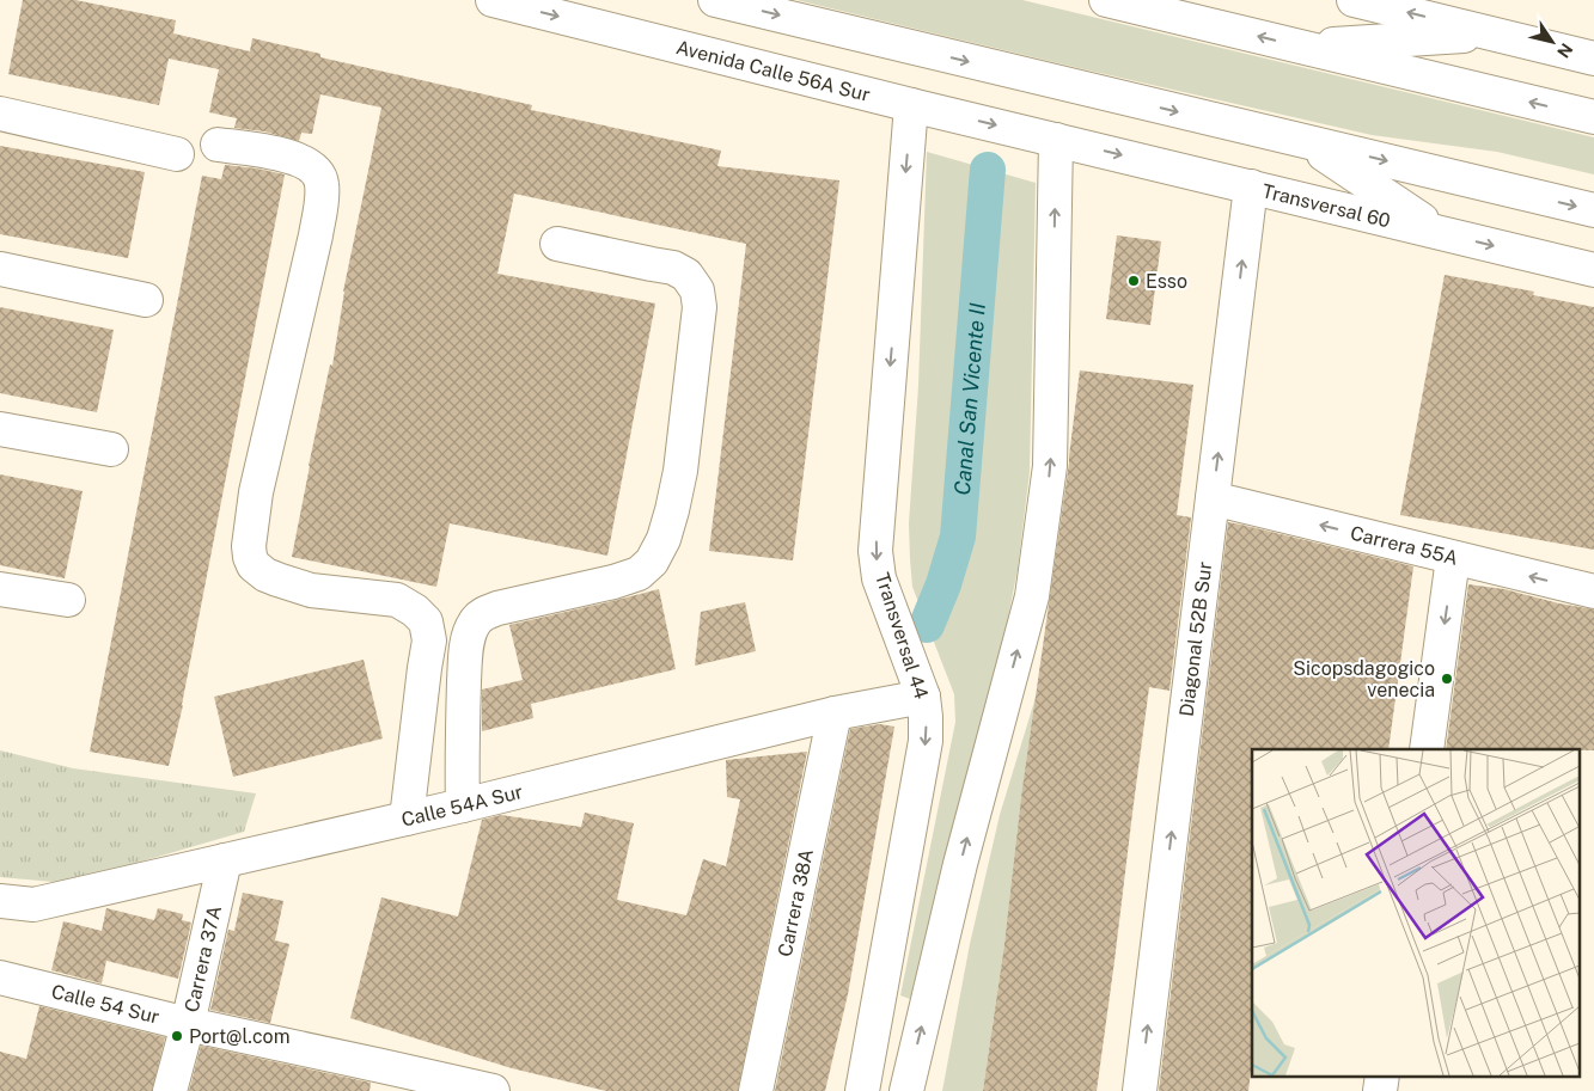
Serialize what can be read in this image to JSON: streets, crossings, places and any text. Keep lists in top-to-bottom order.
{
  "streets": {
    "main road": [
      "Avenida Calle 56A Sur",
      "Transversal 60",
      "Carrera 55A",
      "Transversal 44",
      "Diagonal 52B Sur",
      "Calle 54A Sur",
      "Carrera 38A",
      "Carrera 37A",
      "Calle 54 Sur"
    ]
  },
  "crossings": [
    ["Avenida Calle 56A Sur", "Transversal 60"],
    ["Avenida Calle 56A Sur", "Transversal 44"],
    ["Transversal 60", "Diagonal 52B Sur"],
    ["Carrera 55A", "Diagonal 52B Sur"],
    ["Transversal 44", "Calle 54A Sur"],
    ["Calle 54A Sur", "Carrera 38A"],
    ["Calle 54A Sur", "Carrera 37A"],
    ["Carrera 37A", "Calle 54 Sur"]
  ],
  "one_way": ["Carrera 55A"],
  "water": ["Canal San Vicente II"],
  "places": ["Esso", "Sicopsdagogico venecia", "Port@l.com"],
  "north": "bottom right"
}
